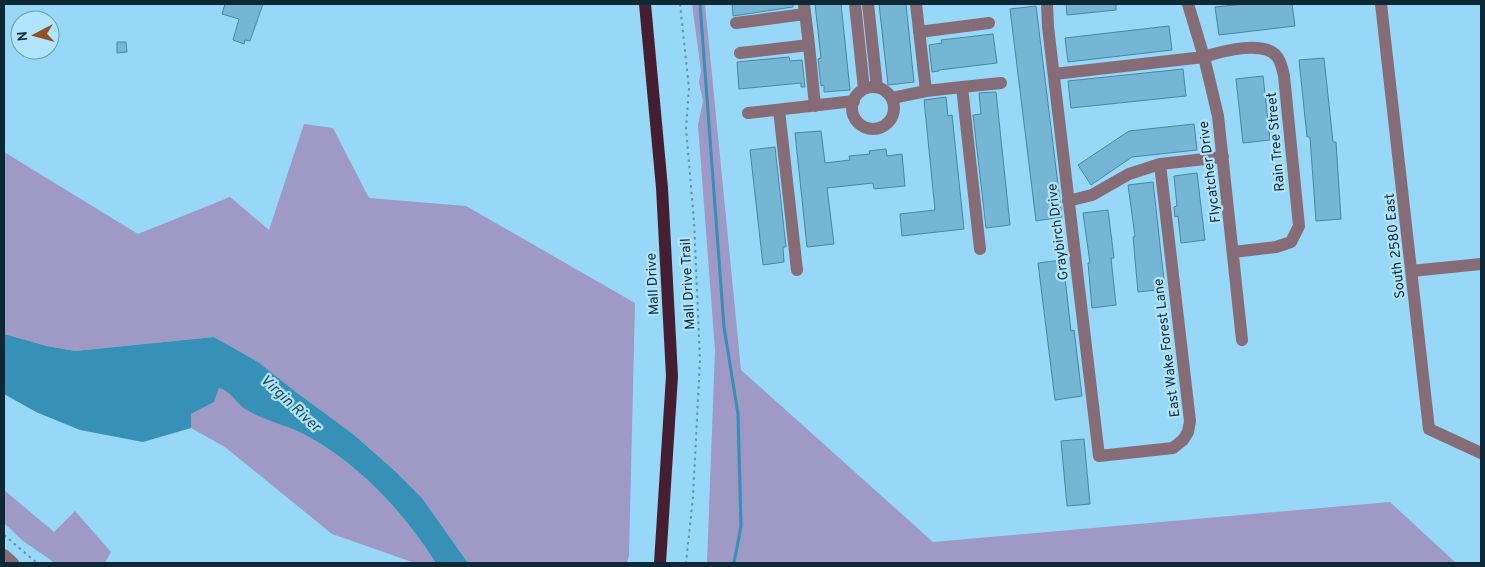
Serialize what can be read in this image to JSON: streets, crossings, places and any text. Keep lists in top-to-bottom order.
{
  "streets": {
    "main road": ["Mall Drive"],
    "street": [
      "Rain Tree Street",
      "Flycatcher Drive",
      "Graybirch Drive",
      "South 2580 East",
      "East Wake Forest Lane"
    ],
    "path": ["Mall Drive Trail"]
  },
  "crossings": [
    ["Rain Tree Street", "Flycatcher Drive"],
    ["Graybirch Drive", "East Wake Forest Lane"]
  ],
  "water": ["Virgin River"],
  "north": "left"
}
